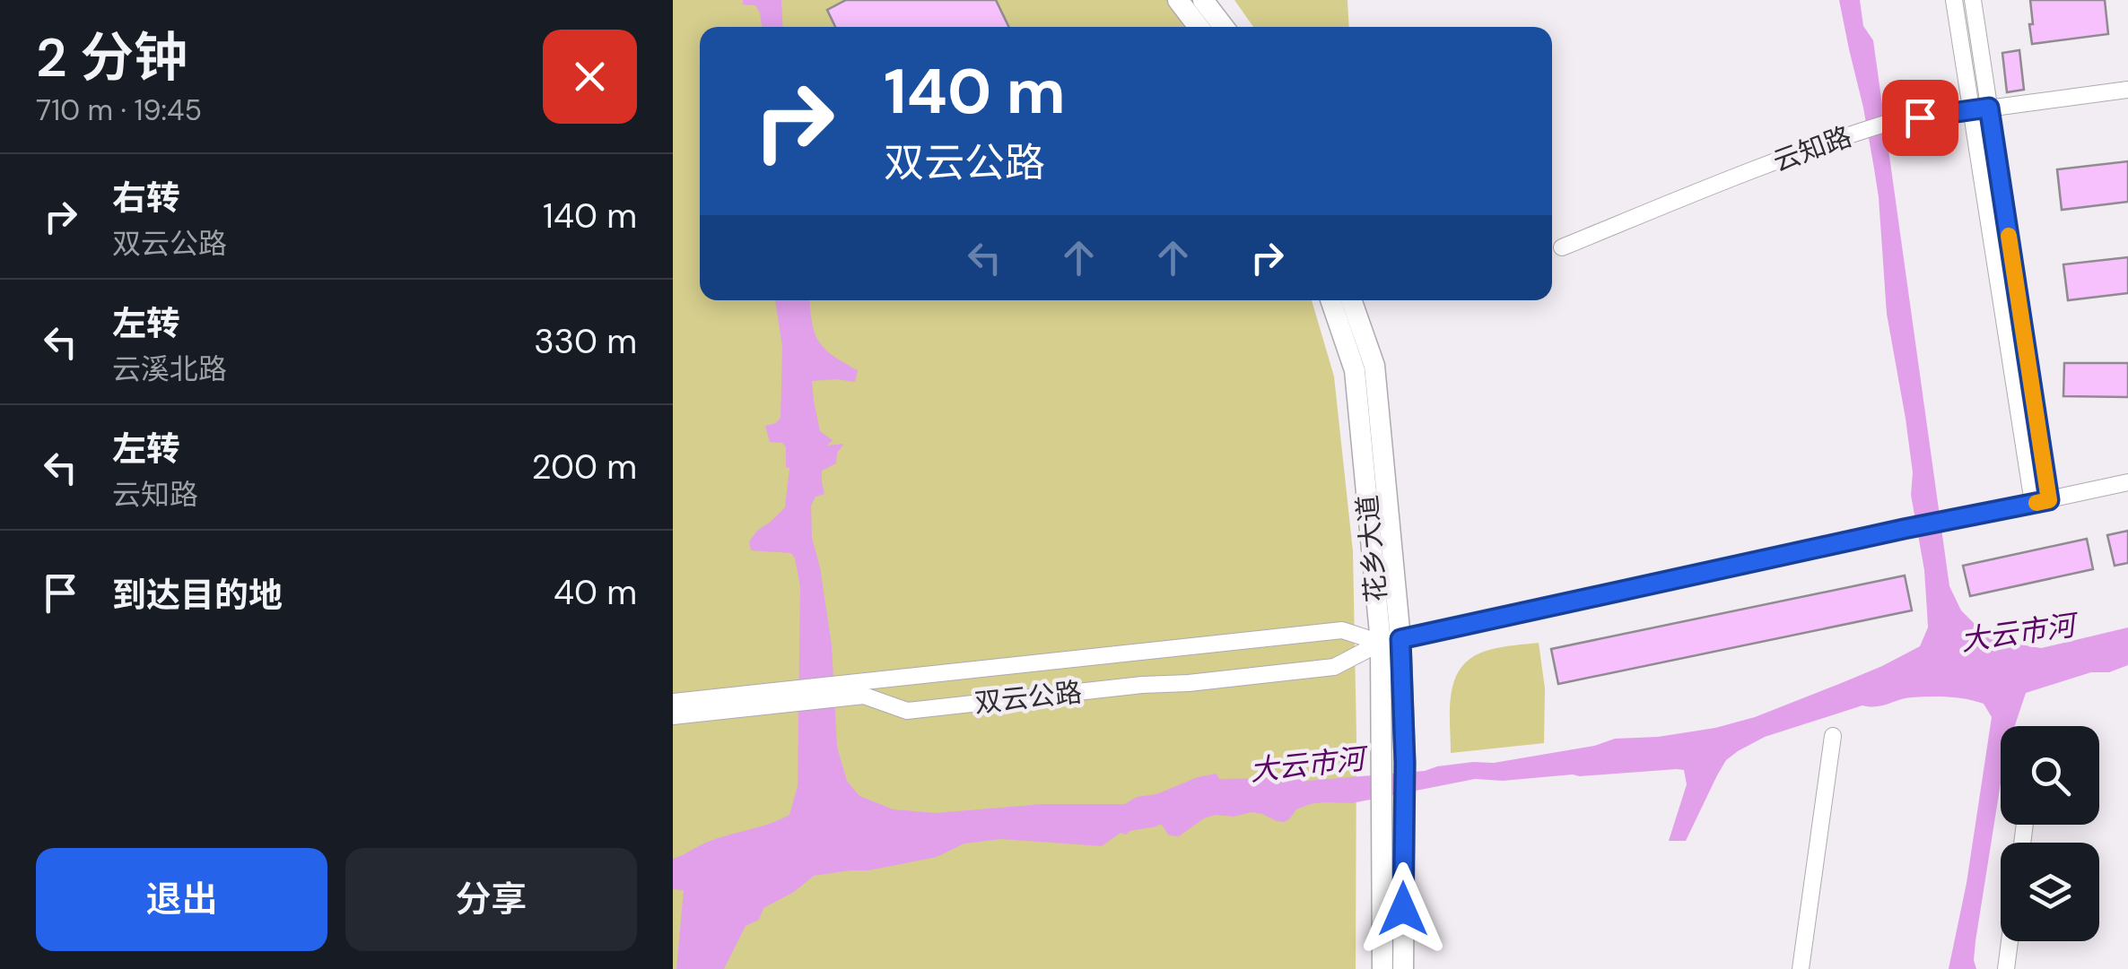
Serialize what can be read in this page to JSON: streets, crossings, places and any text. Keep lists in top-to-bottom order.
{
  "streets": {
    "main road": ["花乡大道"],
    "street": ["云知路", "双云公路"]
  },
  "crossings": [
    ["花乡大道", "双云公路"]
  ],
  "water": ["大云市河"],
  "page": {
    "heading": ["2 分钟", "710 m · 19:45"],
    "turn": ["140 m", "双云公路"],
    "list": [
      {
        "name": "右转",
        "note": "双云公路",
        "value": "140 m"
      },
      {
        "name": "左转",
        "note": "云溪北路",
        "value": "330 m"
      },
      {
        "name": "左转",
        "note": "云知路",
        "value": "200 m"
      },
      {
        "name": "到达目的地",
        "value": "40 m"
      }
    ],
    "buttons": ["退出", "分享"]
  }
}
